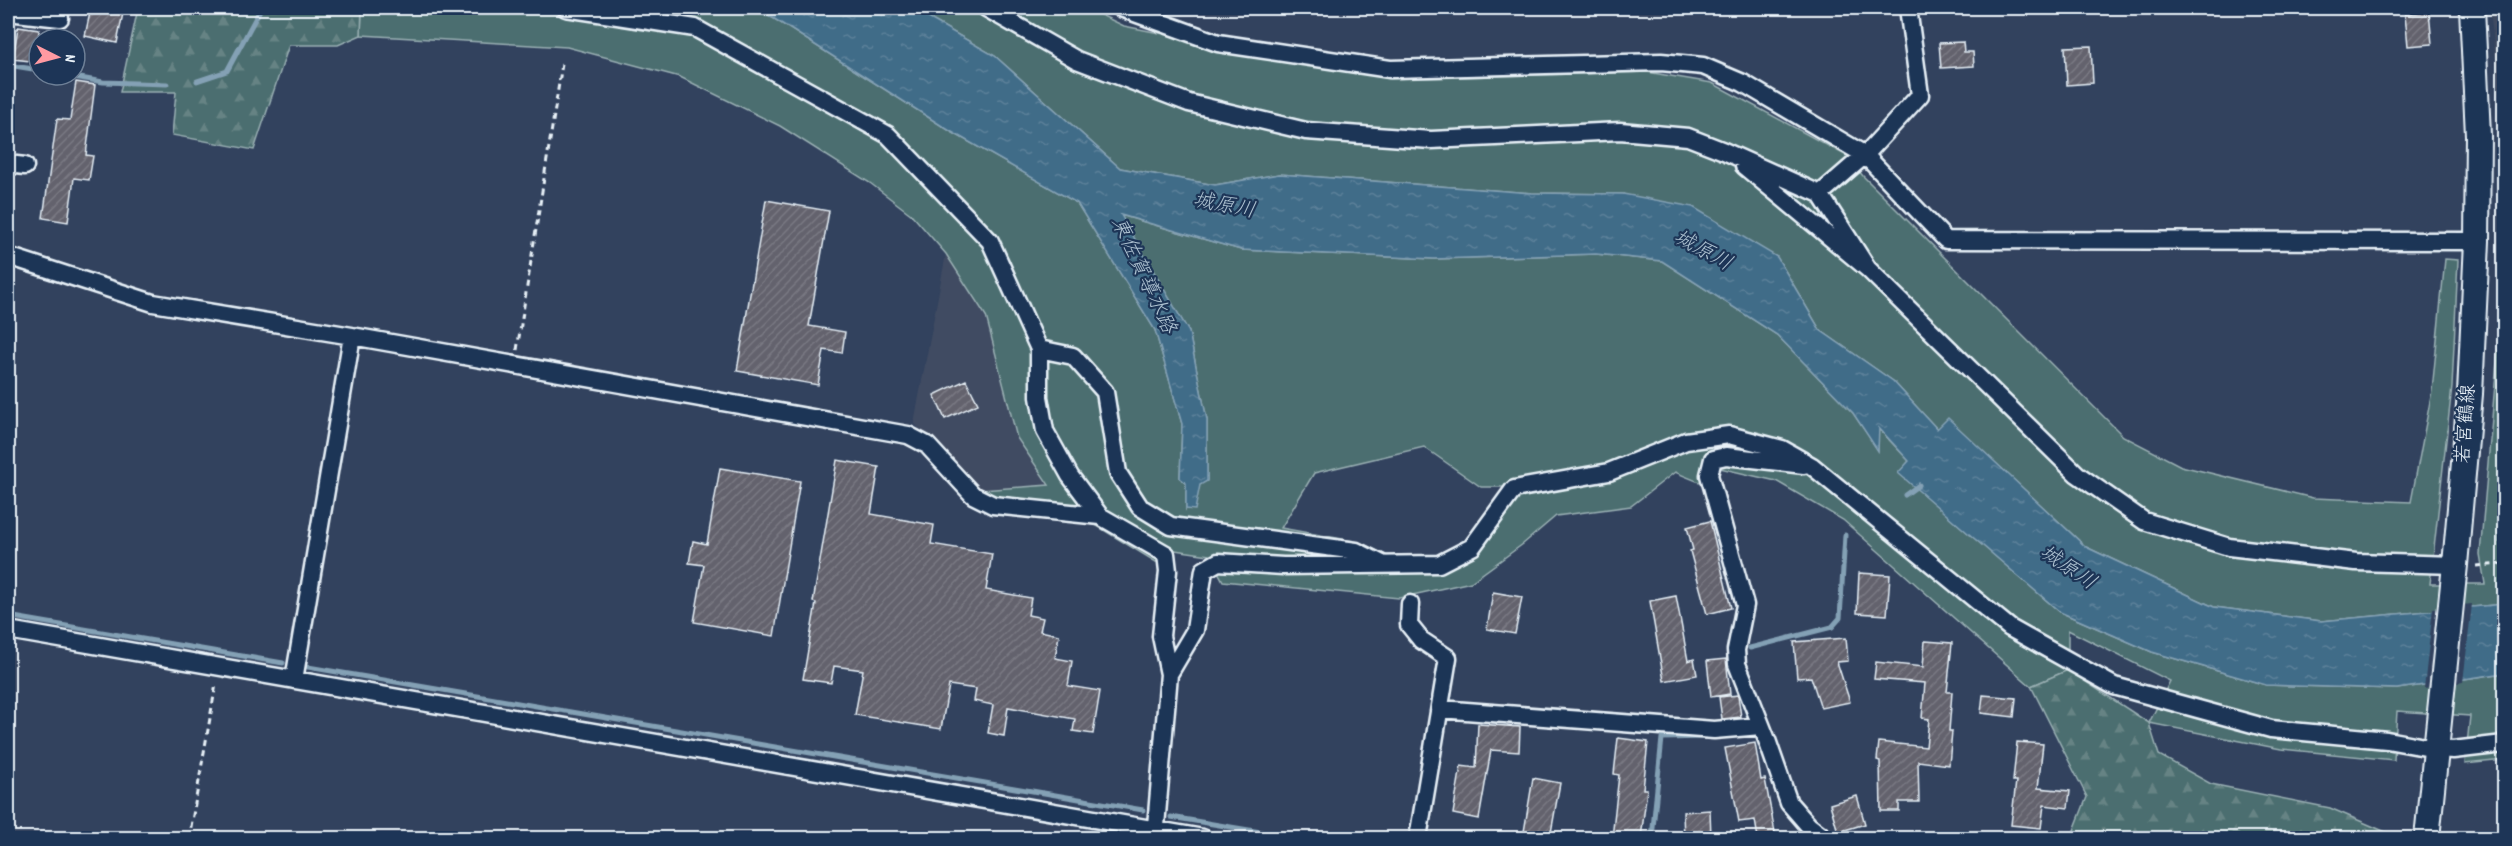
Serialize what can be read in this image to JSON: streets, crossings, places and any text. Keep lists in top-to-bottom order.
{
  "streets": {
    "main road": ["若宮鶴線"]
  },
  "water": ["城原川", "東佐賀導水路"],
  "north": "right"
}
